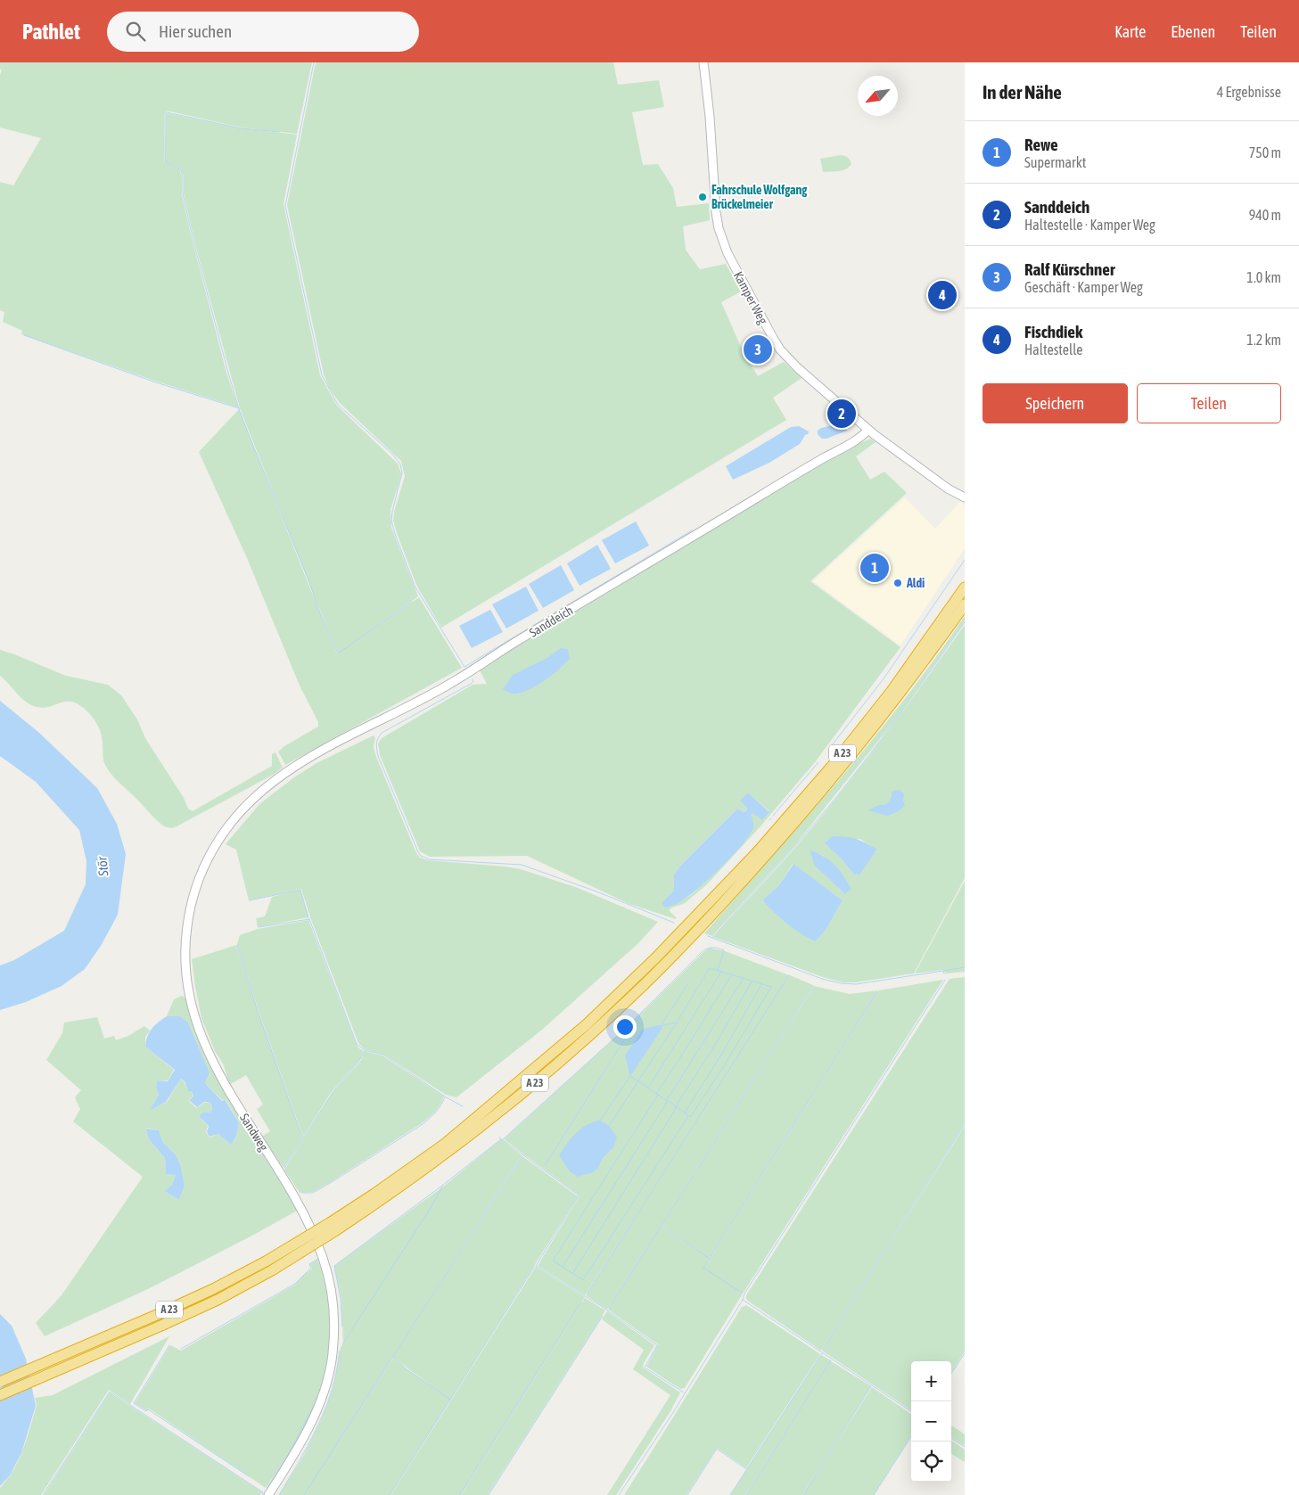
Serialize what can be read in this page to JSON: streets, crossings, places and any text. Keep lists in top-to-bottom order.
{
  "streets": {
    "highway": ["A 23"],
    "street": ["Kamper Weg", "Sanddeich", "Sandweg"]
  },
  "crossings": [
    ["Kamper Weg", "Sanddeich"],
    ["Sanddeich", "Sandweg"]
  ],
  "water": ["Stör"],
  "places": ["Fahrschule Wolfgang Brückelmeier", "Aldi"],
  "north": "bottom left",
  "page": {
    "header": "Pathlet",
    "search": "Hier suchen",
    "nav": ["Karte", "Ebenen", "Teilen"],
    "heading": ["In der Nähe", "4 Ergebnisse"],
    "list": [
      {
        "mark": "1",
        "name": "Rewe",
        "note": "Supermarkt",
        "value": "750 m"
      },
      {
        "mark": "2",
        "name": "Sanddeich",
        "note": "Haltestelle · Kamper Weg",
        "value": "940 m"
      },
      {
        "mark": "3",
        "name": "Ralf Kürschner",
        "note": "Geschäft · Kamper Weg",
        "value": "1.0 km"
      },
      {
        "mark": "4",
        "name": "Fischdiek",
        "note": "Haltestelle",
        "value": "1.2 km"
      }
    ],
    "pins": [
      "4",
      "3",
      "2",
      "1"
    ],
    "buttons": ["Speichern", "Teilen"],
    "map_buttons": ["+", "−"]
  }
}
